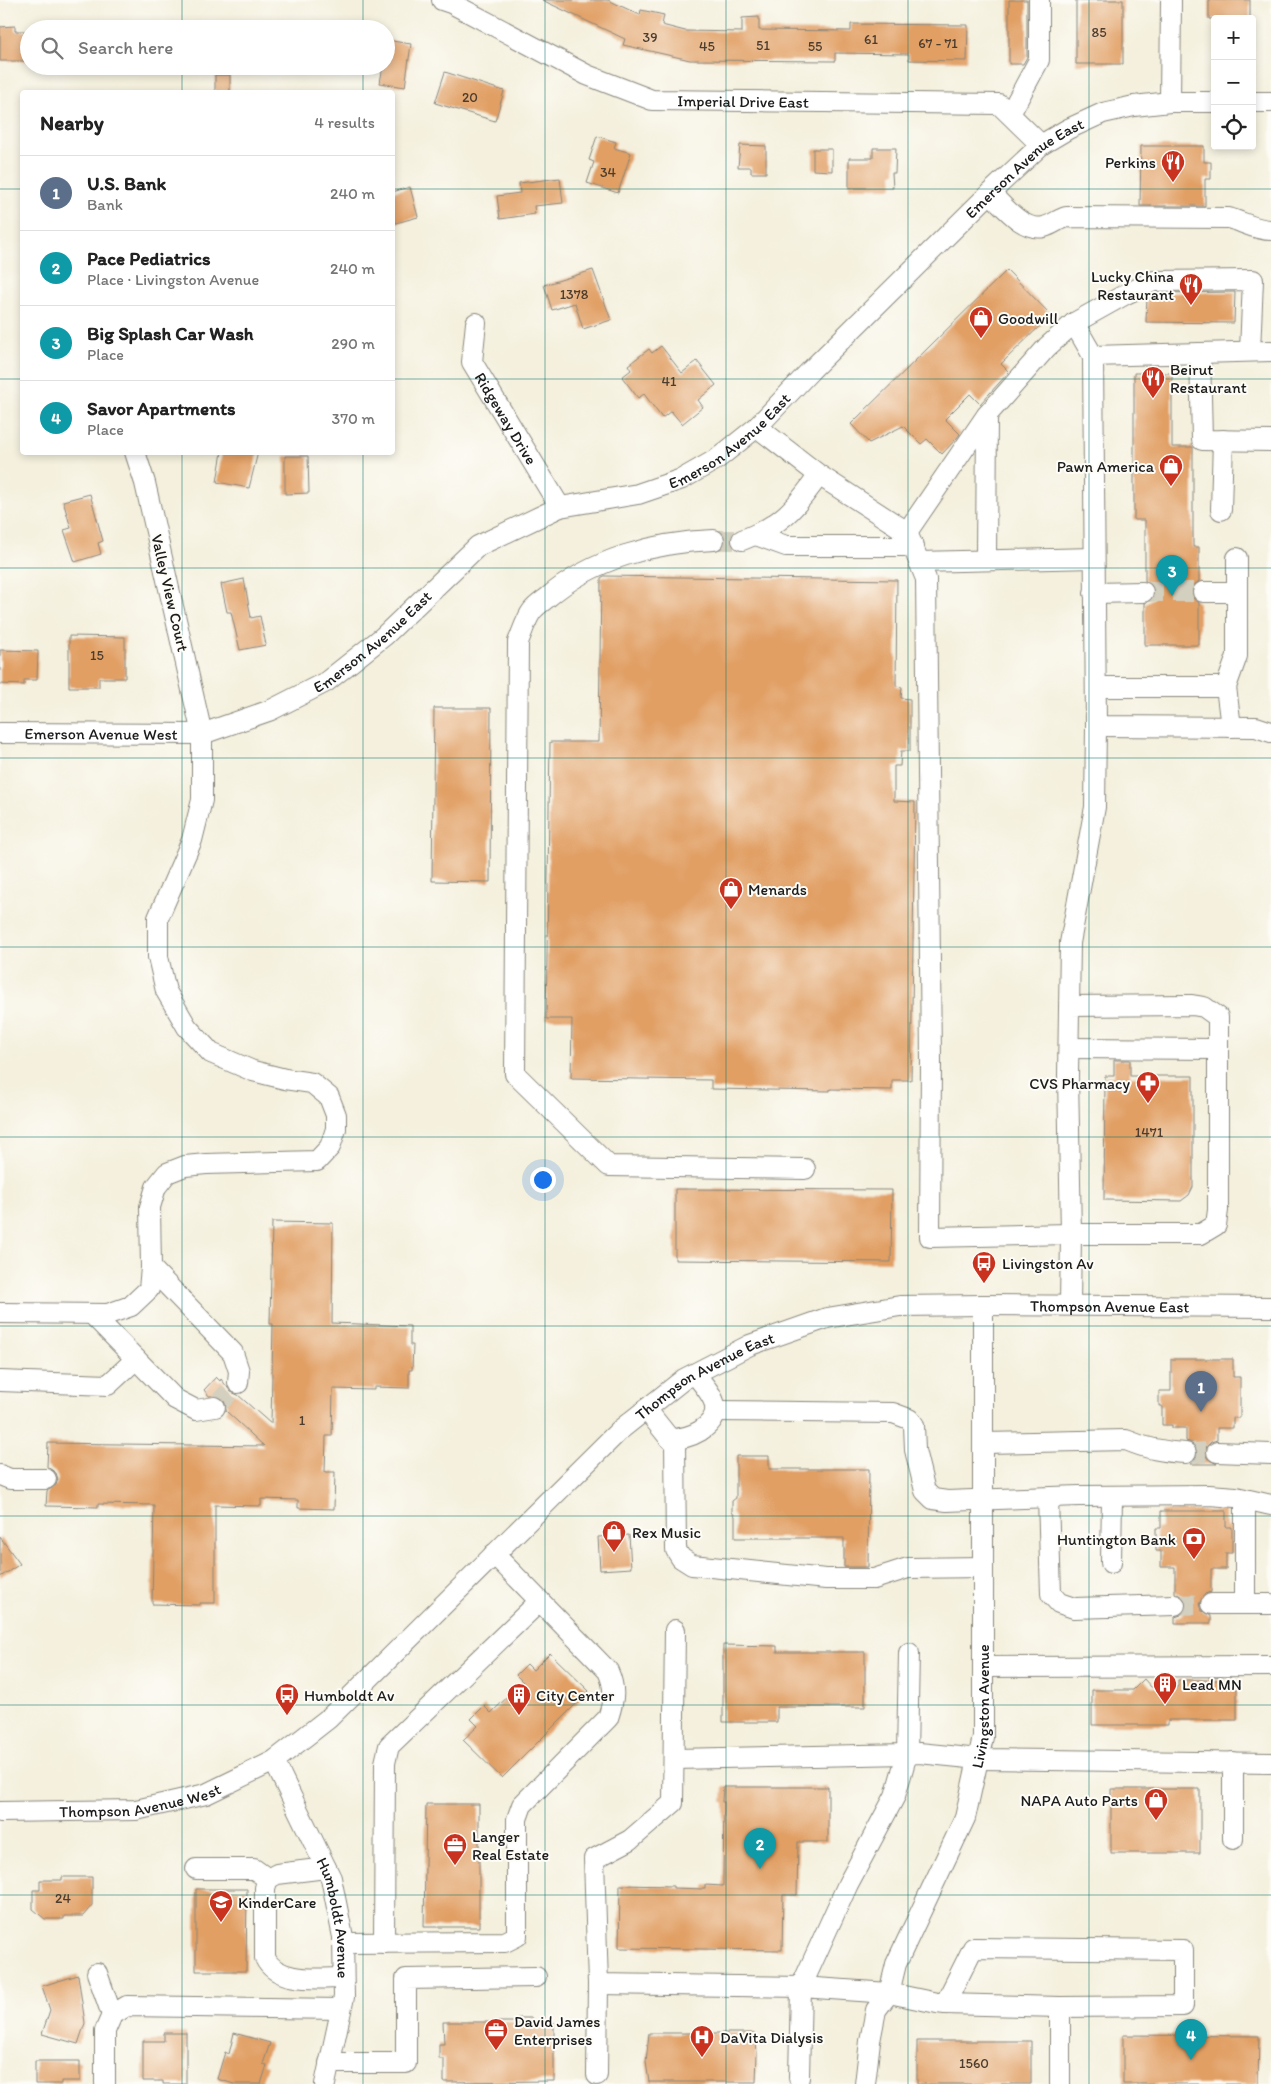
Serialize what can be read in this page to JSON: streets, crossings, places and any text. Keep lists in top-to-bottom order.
{
  "streets": {
    "street": [
      "Imperial Drive East",
      "Emerson Avenue East",
      "Ridgeway Drive",
      "Valley View Court",
      "Emerson Avenue West",
      "Thompson Avenue East",
      "Livingston Avenue",
      "Thompson Avenue West",
      "Humboldt Avenue"
    ]
  },
  "crossings": [
    ["Imperial Drive East", "Emerson Avenue East"],
    ["Emerson Avenue East", "Ridgeway Drive"],
    ["Emerson Avenue East", "Valley View Court"],
    ["Emerson Avenue East", "Emerson Avenue West"],
    ["Valley View Court", "Emerson Avenue West"],
    ["Thompson Avenue East", "Livingston Avenue"],
    ["Thompson Avenue East", "Thompson Avenue West"],
    ["Thompson Avenue East", "Humboldt Avenue"],
    ["Thompson Avenue West", "Humboldt Avenue"]
  ],
  "places": {
    "restaurant": ["Perkins", "Lucky China Restaurant", "Beirut Restaurant"],
    "shop": [
      "Goodwill",
      "Pawn America",
      "Menards",
      "Rex Music",
      "NAPA Auto Parts"
    ],
    "pharmacy": ["CVS Pharmacy"],
    "bus stop": ["Livingston Av", "Humboldt Av"],
    "bank": ["Huntington Bank"],
    "building": ["Lead MN", "City Center"],
    "office": ["Langer Real Estate", "David James Enterprises"],
    "school or university": ["KinderCare"],
    "hospital": ["DaVita Dialysis"]
  },
  "house_numbers": [
    "85",
    "39",
    "61",
    "67 - 71",
    "51",
    "45",
    "55",
    "20",
    "34",
    "1378",
    "41",
    "15",
    "1471",
    "1",
    "24",
    "1560"
  ],
  "page": {
    "map_buttons": ["+", "−"],
    "search": "Search here",
    "heading": ["Nearby", "4 results"],
    "list": [
      {
        "mark": "1",
        "name": "U.S. Bank",
        "note": "Bank",
        "value": "240 m"
      },
      {
        "mark": "2",
        "name": "Pace Pediatrics",
        "note": "Place · Livingston Avenue",
        "value": "240 m"
      },
      {
        "mark": "3",
        "name": "Big Splash Car Wash",
        "note": "Place",
        "value": "290 m"
      },
      {
        "mark": "4",
        "name": "Savor Apartments",
        "note": "Place",
        "value": "370 m"
      }
    ],
    "pins": [
      "3",
      "1",
      "2",
      "4"
    ]
  }
}
